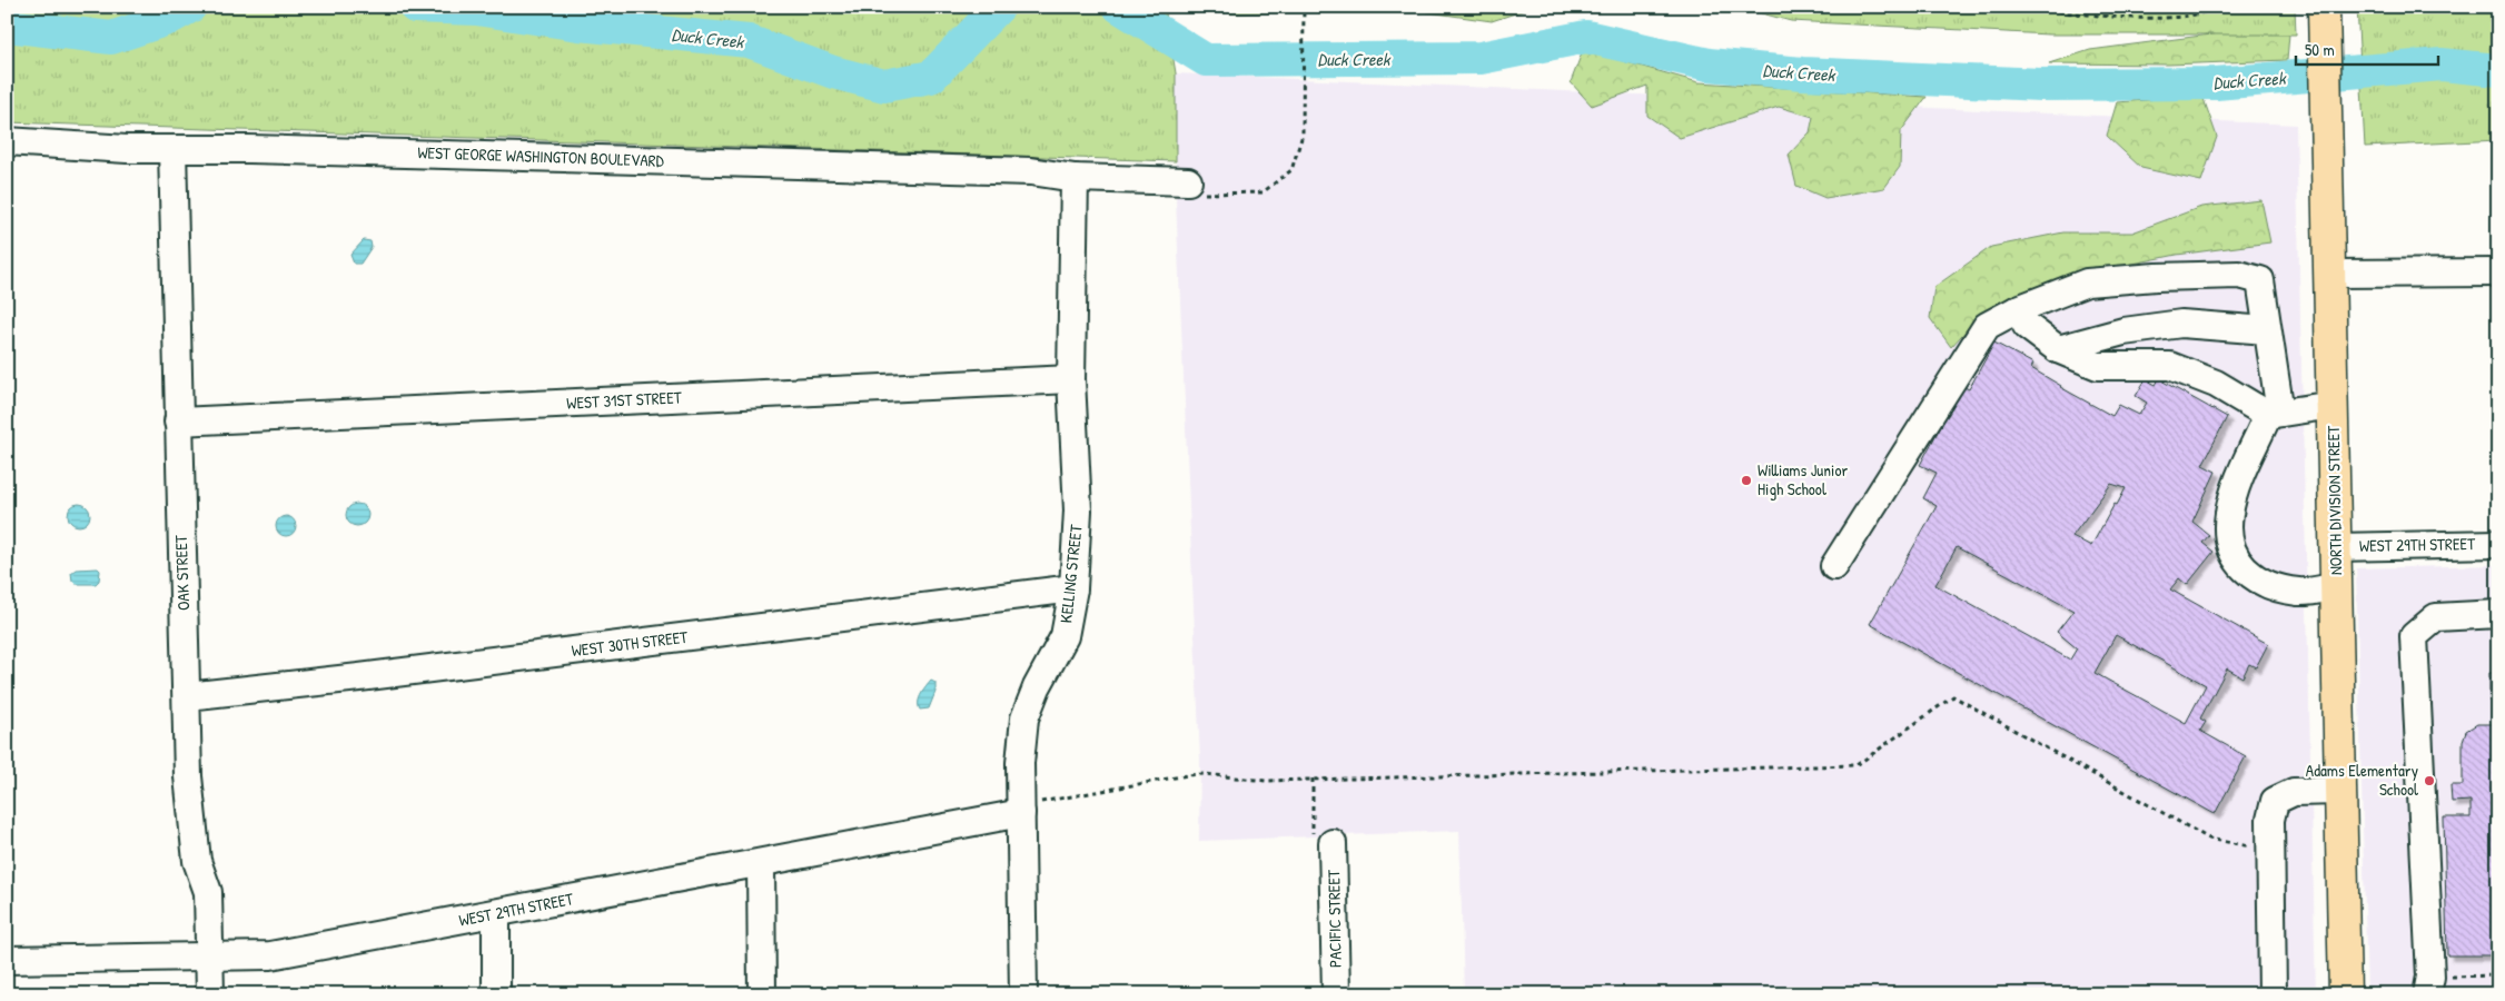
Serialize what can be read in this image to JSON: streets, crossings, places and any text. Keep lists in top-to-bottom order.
{
  "streets": {
    "main road": ["NORTH DIVISION STREET"],
    "street": [
      "WEST GEORGE WASHINGTON BOULEVARD",
      "WEST 31ST STREET",
      "WEST 29TH STREET",
      "OAK STREET",
      "KELLING STREET",
      "WEST 30TH STREET",
      "PACIFIC STREET"
    ]
  },
  "crossings": [
    ["WEST GEORGE WASHINGTON BOULEVARD", "OAK STREET"],
    ["WEST GEORGE WASHINGTON BOULEVARD", "KELLING STREET"],
    ["WEST 31ST STREET", "OAK STREET"],
    ["WEST 31ST STREET", "KELLING STREET"],
    ["NORTH DIVISION STREET", "WEST 29TH STREET"],
    ["WEST 29TH STREET", "OAK STREET"],
    ["WEST 29TH STREET", "KELLING STREET"],
    ["OAK STREET", "WEST 30TH STREET"],
    ["KELLING STREET", "WEST 30TH STREET"]
  ],
  "water": ["Duck Creek"],
  "places": ["Williams Junior High School", "Adams Elementary School"],
  "scale_bar": "50 m"
}
